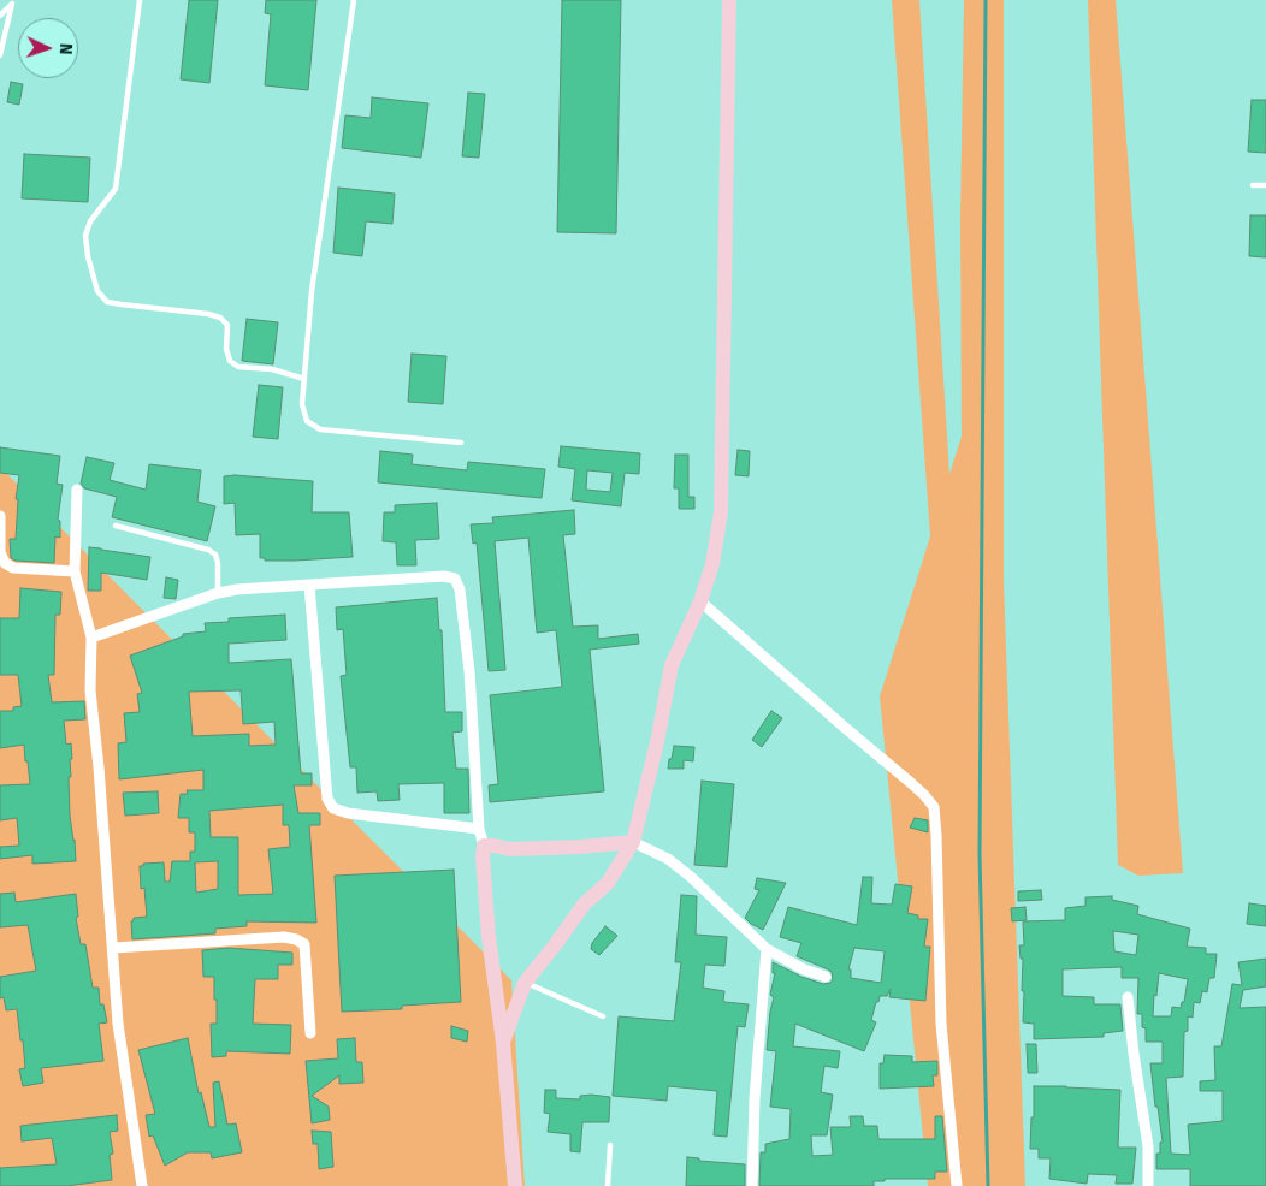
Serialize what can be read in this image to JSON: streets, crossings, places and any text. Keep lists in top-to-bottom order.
{
  "north": "right"
}
